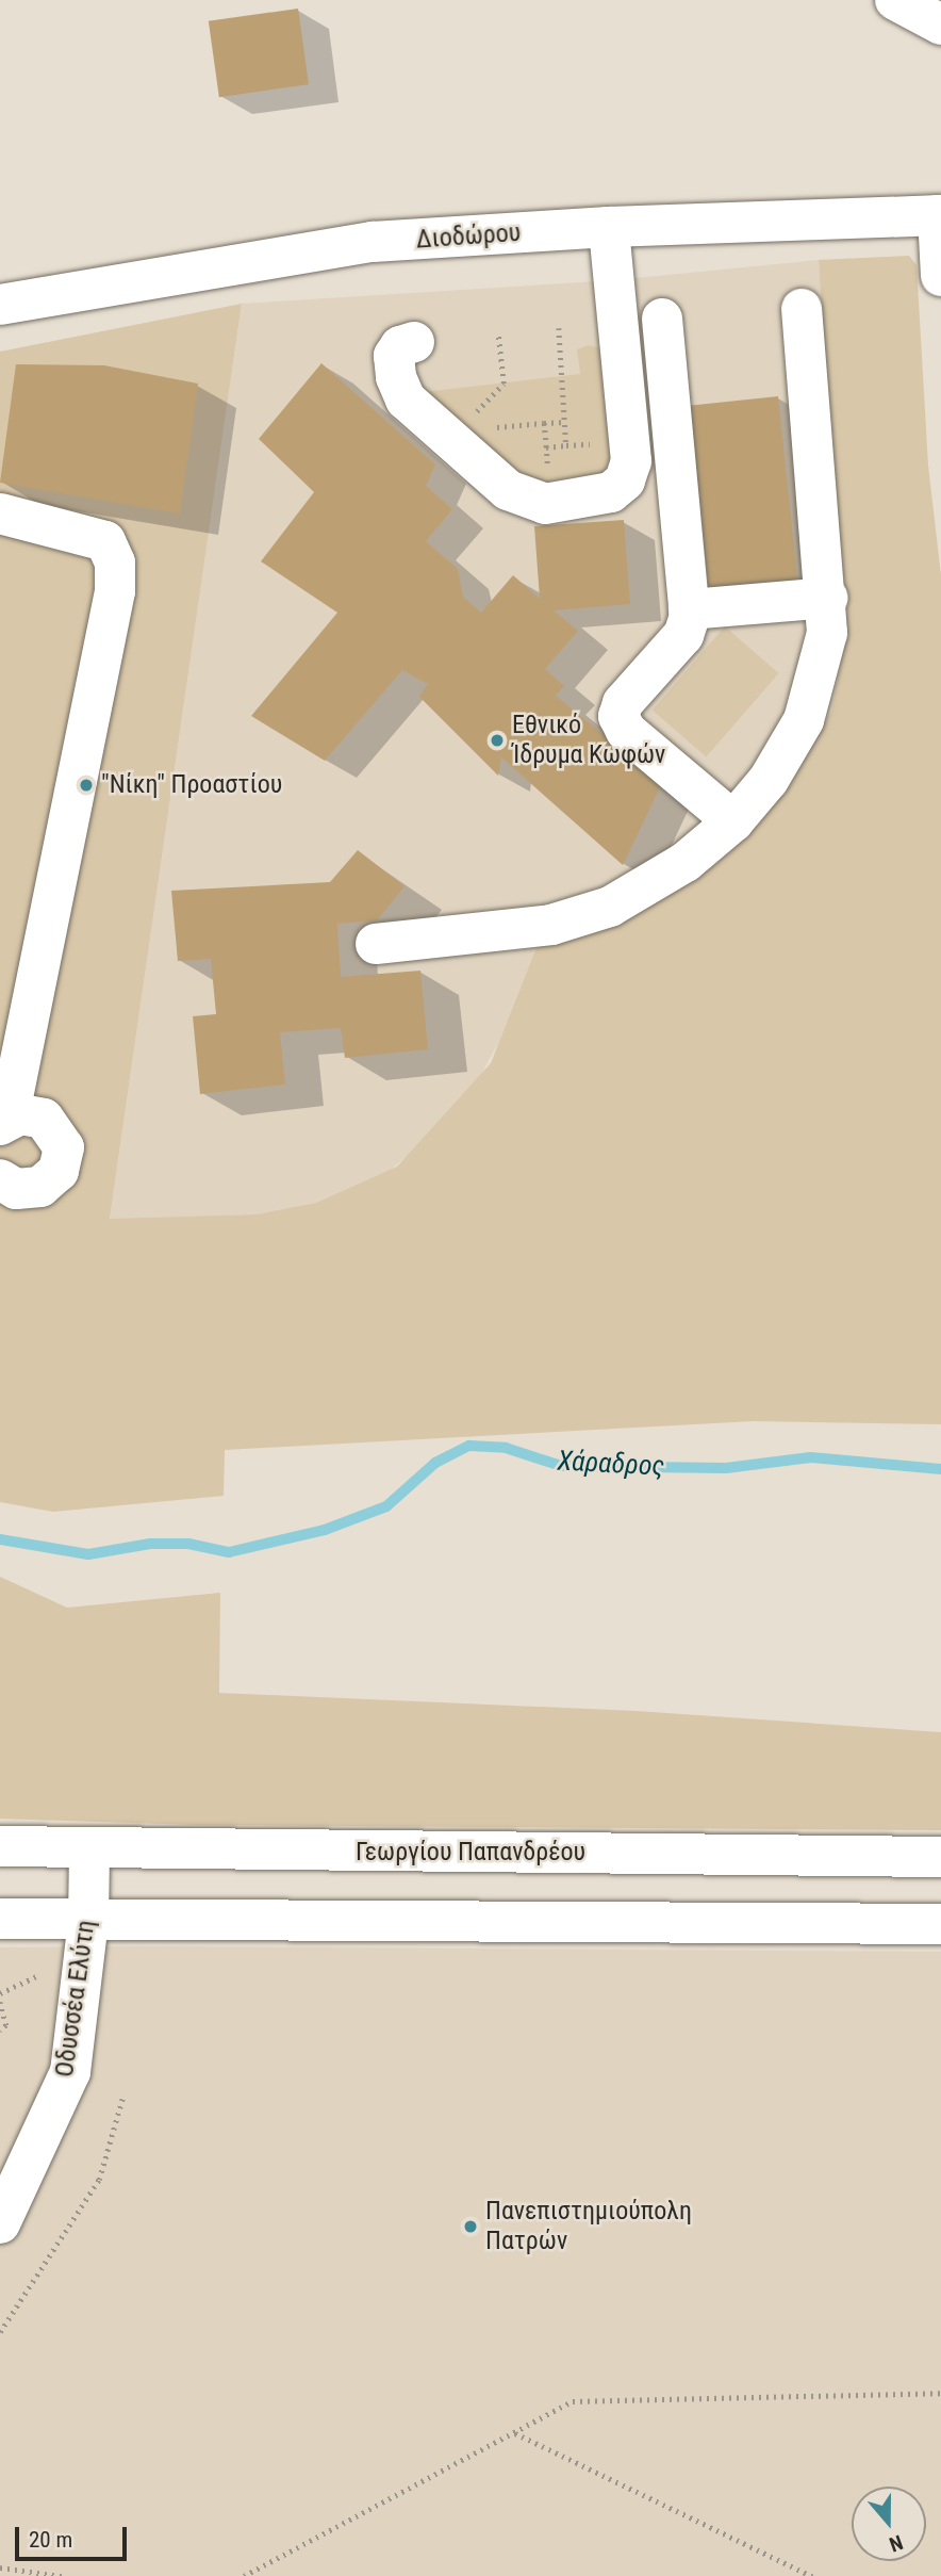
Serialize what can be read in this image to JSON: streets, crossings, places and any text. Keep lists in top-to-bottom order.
{
  "streets": {
    "main road": ["Διοδώρου", "Γεωργίου Παπανδρέου", "Οδυσσέα Ελύτη"]
  },
  "crossings": [
    ["Γεωργίου Παπανδρέου", "Οδυσσέα Ελύτη"]
  ],
  "water": ["Χάραδρος"],
  "places": ["Εθνικό Ίδρυμα Κωφών", "\"Νίκη\" Προαστίου", "Πανεπιστημιούπολη Πατρών"],
  "scale_bar": "20 m",
  "north": "bottom"
}
